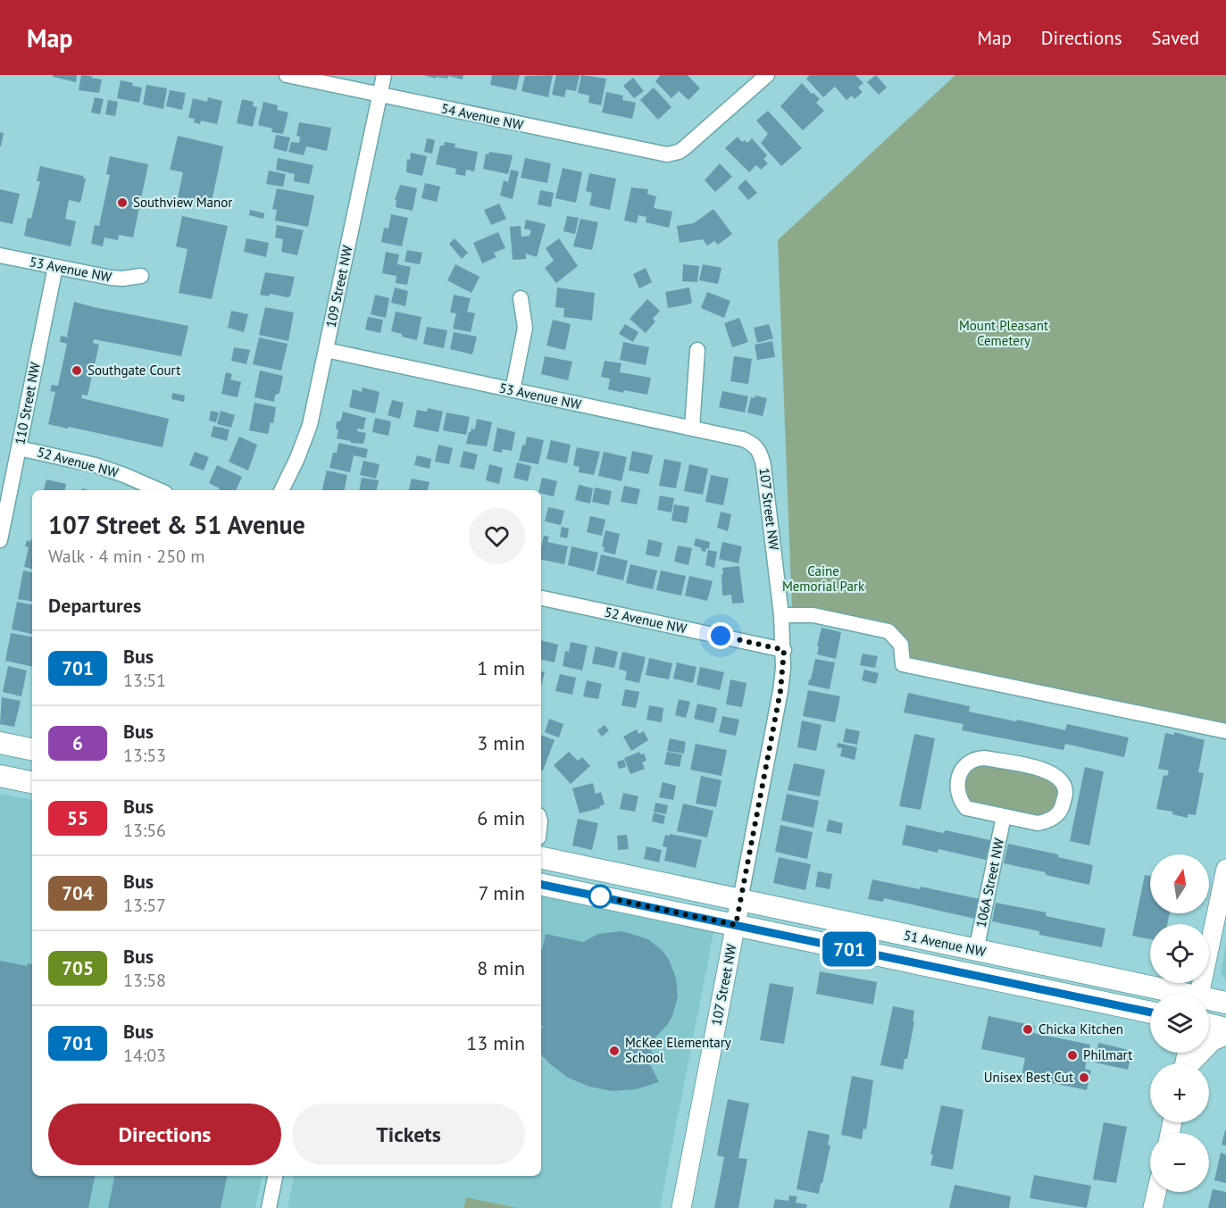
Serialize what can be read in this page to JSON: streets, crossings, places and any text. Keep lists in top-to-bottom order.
{
  "streets": {
    "main road": ["51 Avenue NW"],
    "street": [
      "54 Avenue NW",
      "53 Avenue NW",
      "109 Street NW",
      "110 Street NW",
      "52 Avenue NW",
      "107 Street NW",
      "106A Street NW"
    ]
  },
  "crossings": [
    ["54 Avenue NW", "109 Street NW"],
    ["53 Avenue NW", "109 Street NW"],
    ["53 Avenue NW", "110 Street NW"],
    ["53 Avenue NW", "107 Street NW"],
    ["110 Street NW", "52 Avenue NW"],
    ["52 Avenue NW", "107 Street NW"],
    ["107 Street NW", "51 Avenue NW"],
    ["106A Street NW", "51 Avenue NW"]
  ],
  "parks": ["Mount Pleasant Cemetery", "Caine Memorial Park"],
  "places": [
    "Southview Manor",
    "Southgate Court",
    "Chicka Kitchen",
    "McKee Elementary School",
    "Philmart",
    "Unisex Best Cut"
  ],
  "lines": ["bus line 701"],
  "north": "top",
  "page": {
    "header": "Map",
    "nav": ["Map", "Directions", "Saved"],
    "on_map": "701",
    "heading": [
      ["107 Street & 51 Avenue", "Walk · 4 min · 250 m"],
      "Departures"
    ],
    "list": [
      {
        "mark": "701",
        "name": "Bus",
        "note": "13:51",
        "value": "1 min"
      },
      {
        "mark": "6",
        "name": "Bus",
        "note": "13:53",
        "value": "3 min"
      },
      {
        "mark": "55",
        "name": "Bus",
        "note": "13:56",
        "value": "6 min"
      },
      {
        "mark": "704",
        "name": "Bus",
        "note": "13:57",
        "value": "7 min"
      },
      {
        "mark": "705",
        "name": "Bus",
        "note": "13:58",
        "value": "8 min"
      },
      {
        "mark": "701",
        "name": "Bus",
        "note": "14:03",
        "value": "13 min"
      }
    ],
    "map_buttons": ["+", "−"],
    "buttons": ["Directions", "Tickets"]
  }
}
